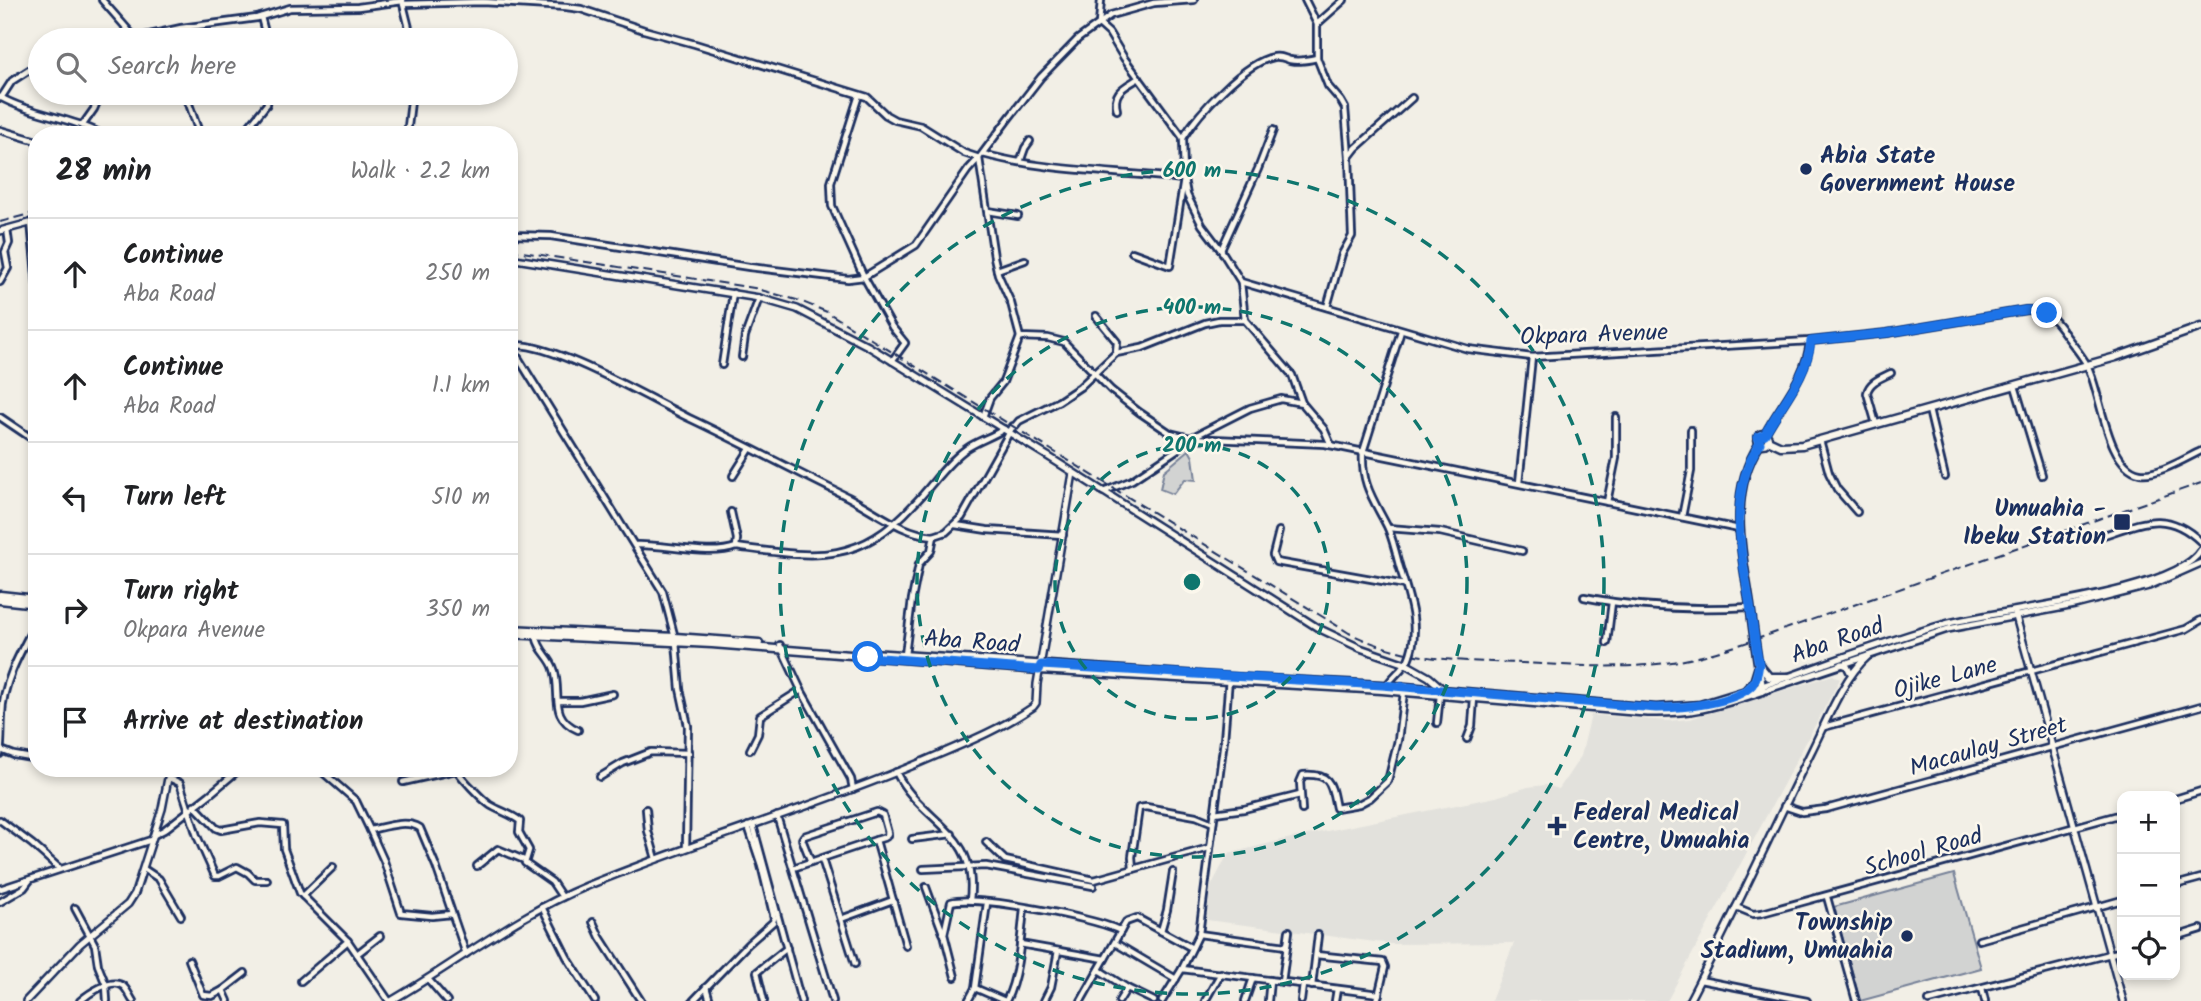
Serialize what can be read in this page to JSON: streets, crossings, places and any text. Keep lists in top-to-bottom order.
{
  "streets": {
    "main road": ["Aba Road"],
    "street": [
      "Okpara Avenue",
      "Ojike Lane",
      "Macaulay Street",
      "School Road"
    ]
  },
  "places": {
    "other": ["Abia State Government House", "Township Stadium, Umuahia"],
    "transit": ["Umuahia - Ibeku Station"],
    "health": ["Federal Medical Centre, Umuahia"]
  },
  "page": {
    "search": "Search here",
    "heading": ["28 min", "Walk · 2.2 km"],
    "list": [
      ["Continue", "Aba Road", "250 m"],
      ["Continue", "Aba Road", "1.1 km"],
      ["Turn left", "510 m"],
      ["Turn right", "Okpara Avenue", "350 m"],
      "Arrive at destination"
    ],
    "map_buttons": ["+", "−"]
  },
  "rings": ["600 m", "400 m", "200 m"]
}
